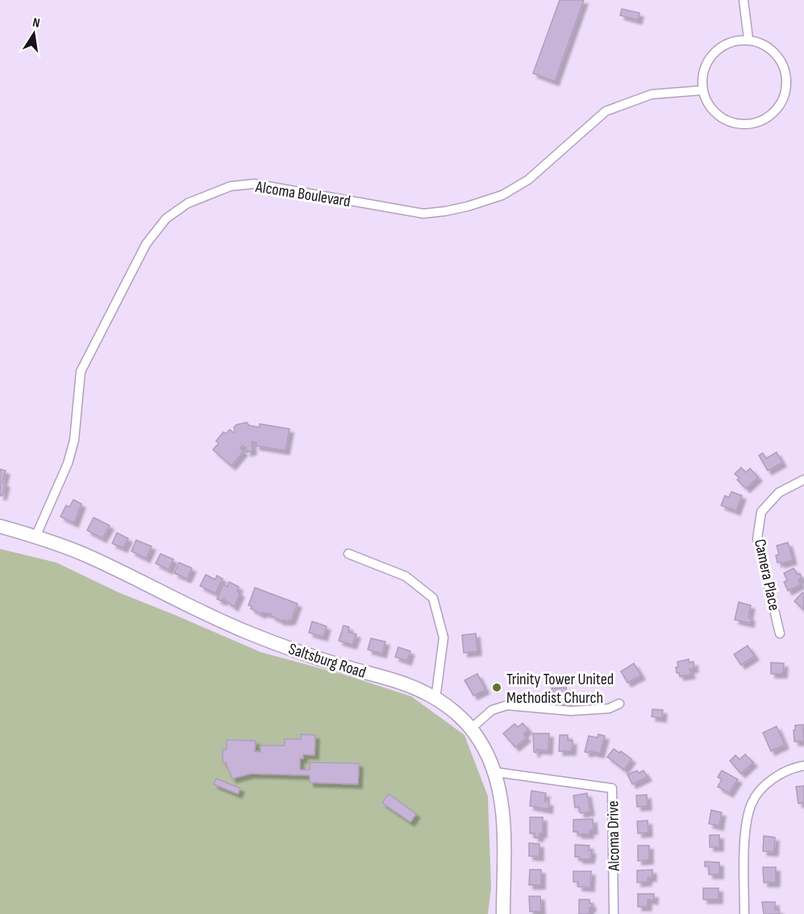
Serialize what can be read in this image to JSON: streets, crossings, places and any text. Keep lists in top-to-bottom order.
{
  "streets": {
    "main road": ["Saltsburg Road"],
    "street": ["Alcoma Boulevard", "Camera Place", "Alcoma Drive"]
  },
  "crossings": [
    ["Alcoma Boulevard", "Saltsburg Road"],
    ["Saltsburg Road", "Alcoma Drive"]
  ],
  "places": ["Trinity Tower United Methodist Church"],
  "north": "top"
}
